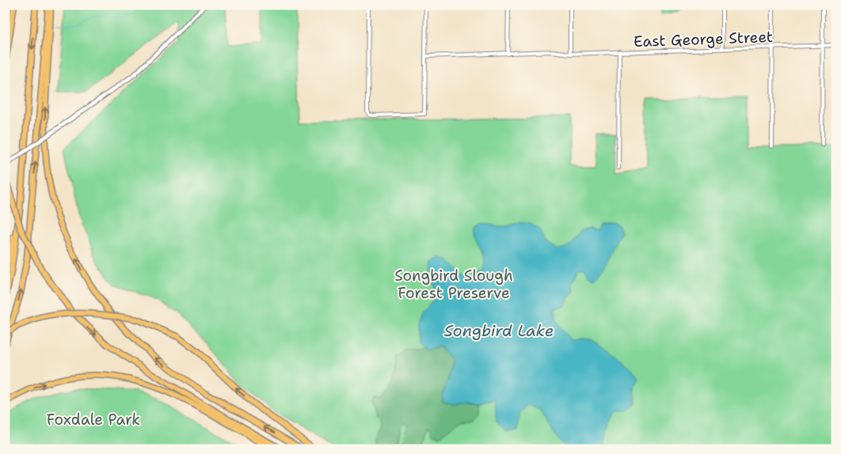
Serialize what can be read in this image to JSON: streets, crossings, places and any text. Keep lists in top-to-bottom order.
{
  "streets": {
    "street": ["East George Street"]
  },
  "water": ["Songbird Lake"],
  "parks": ["Songbird Slough Forest Preserve", "Foxdale Park"]
}
